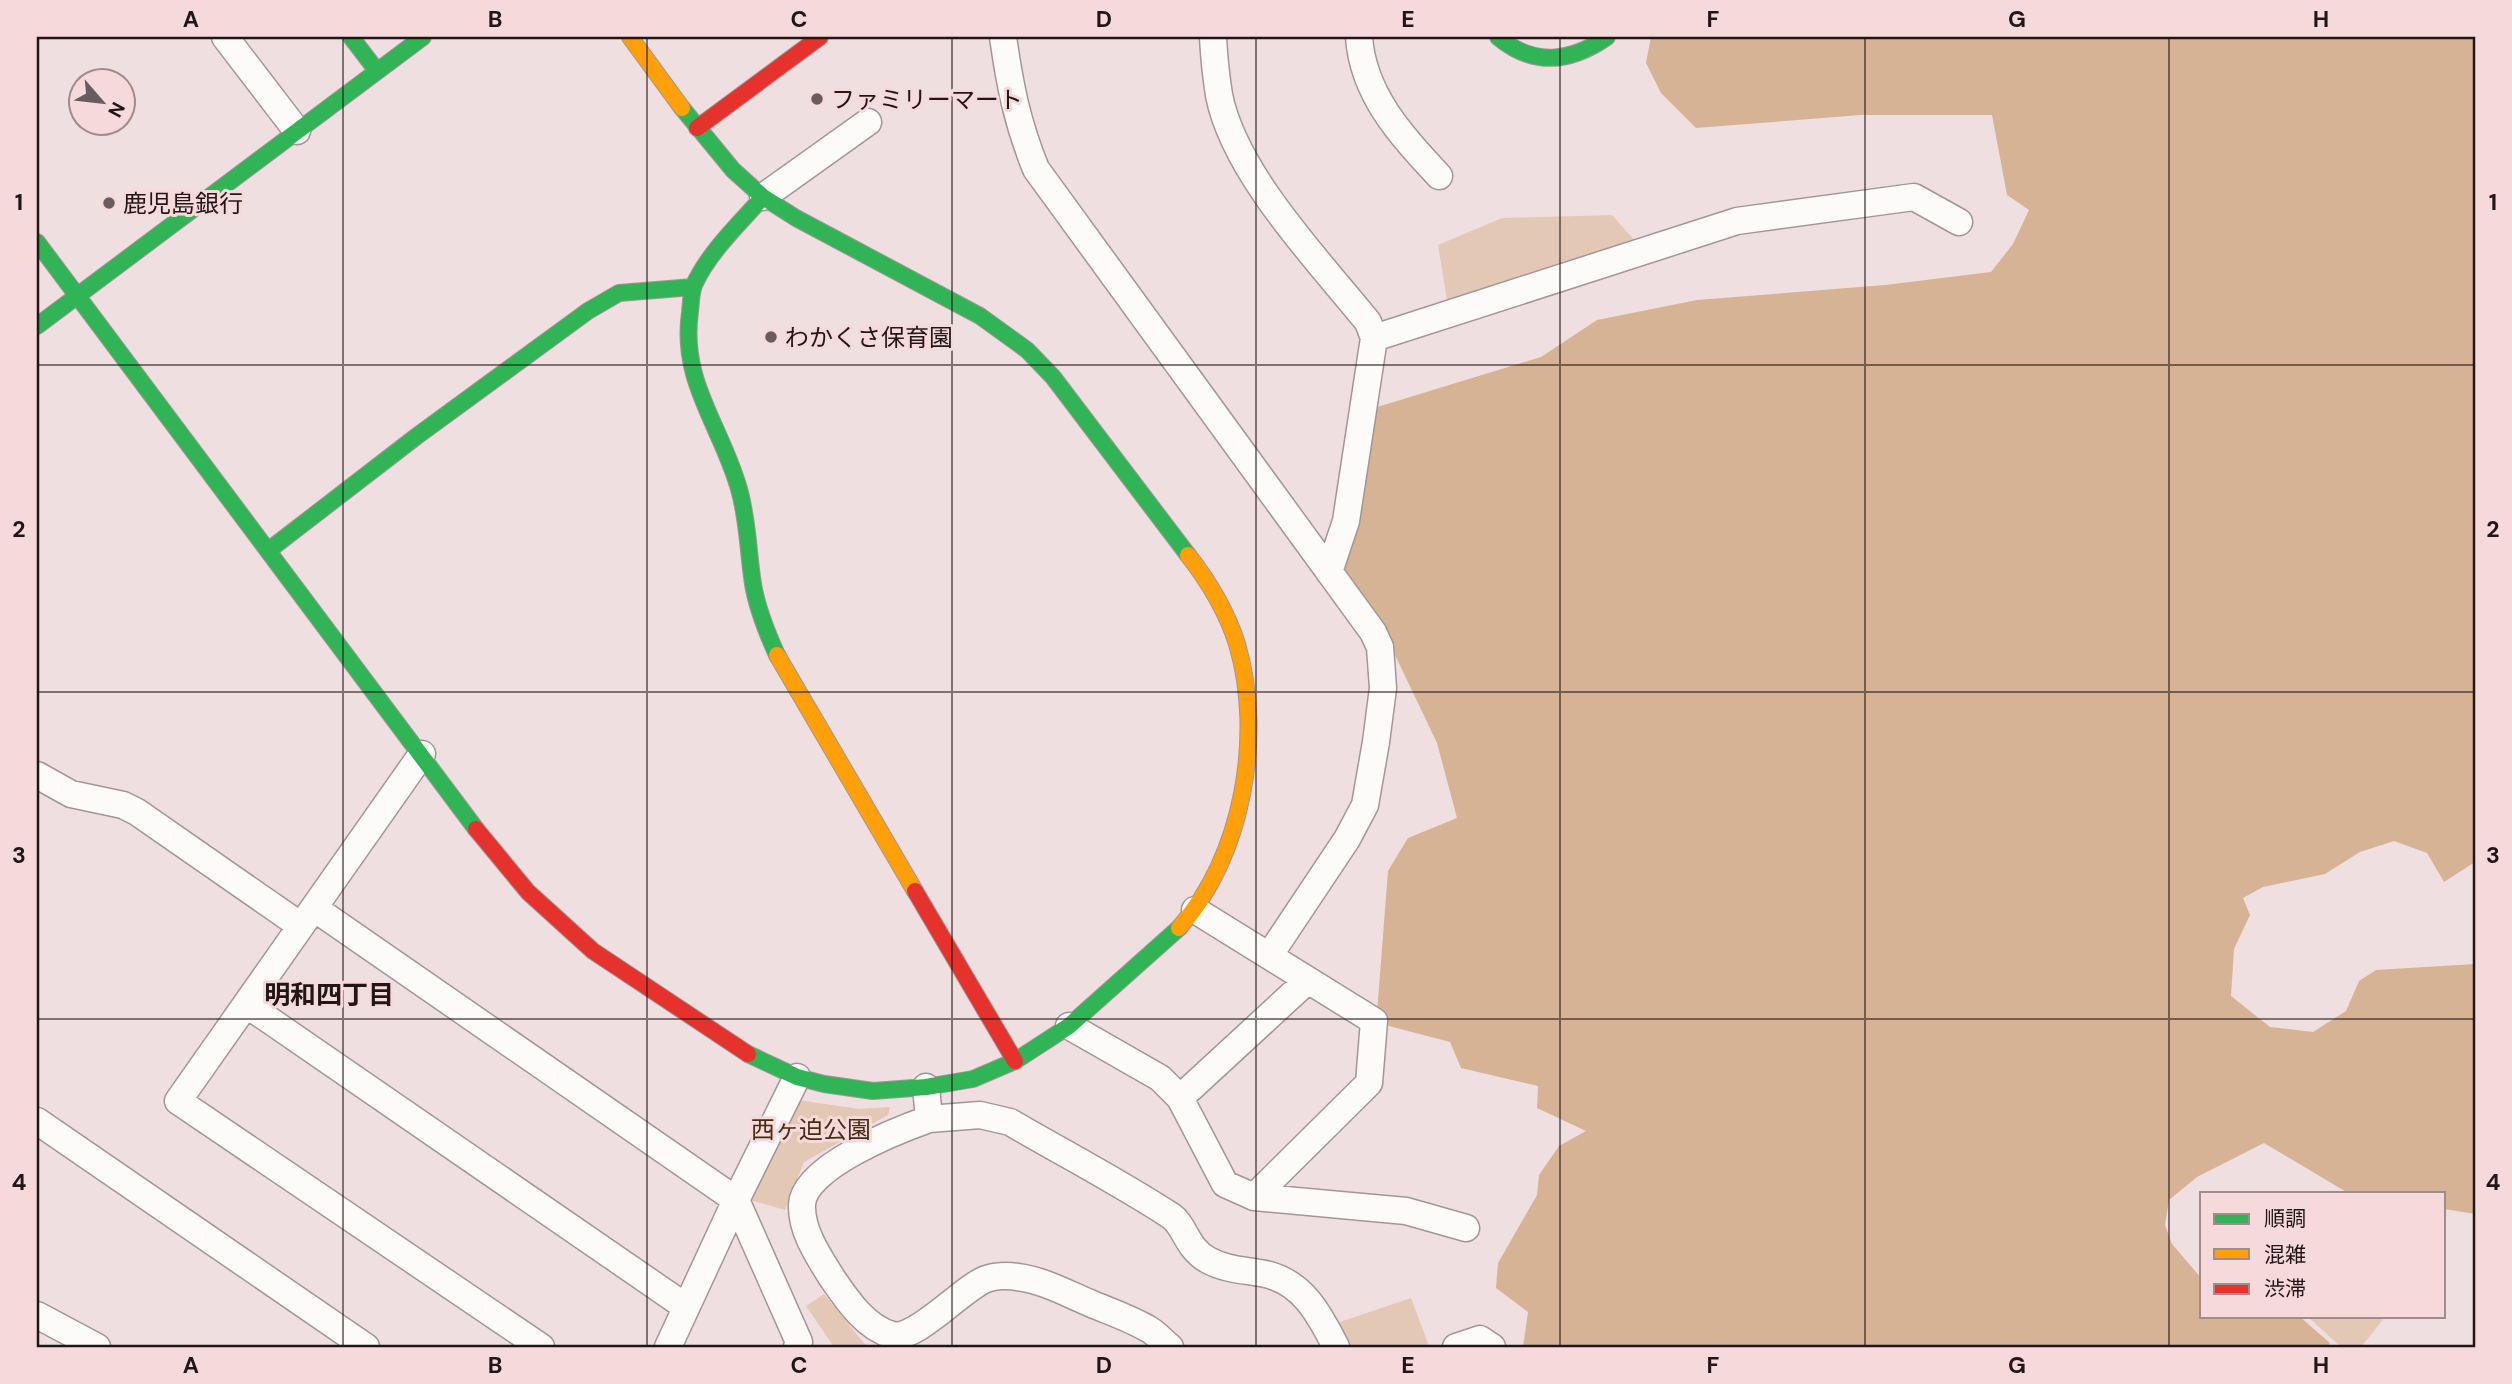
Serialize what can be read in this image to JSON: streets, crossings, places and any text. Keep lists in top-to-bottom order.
{
  "districts": ["明和四丁目"],
  "parks": ["西ヶ迫公園"],
  "places": ["ファミリーマート", "鹿児島銀行", "わかくさ保育園"],
  "legend": ["順調", "混雑", "渋滞"],
  "north": "bottom right",
  "grid": {
    "columns": [
      "A",
      "B",
      "C",
      "D",
      "E",
      "F",
      "G",
      "H"
    ],
    "rows": [
      "1",
      "2",
      "3",
      "4"
    ]
  }
}
